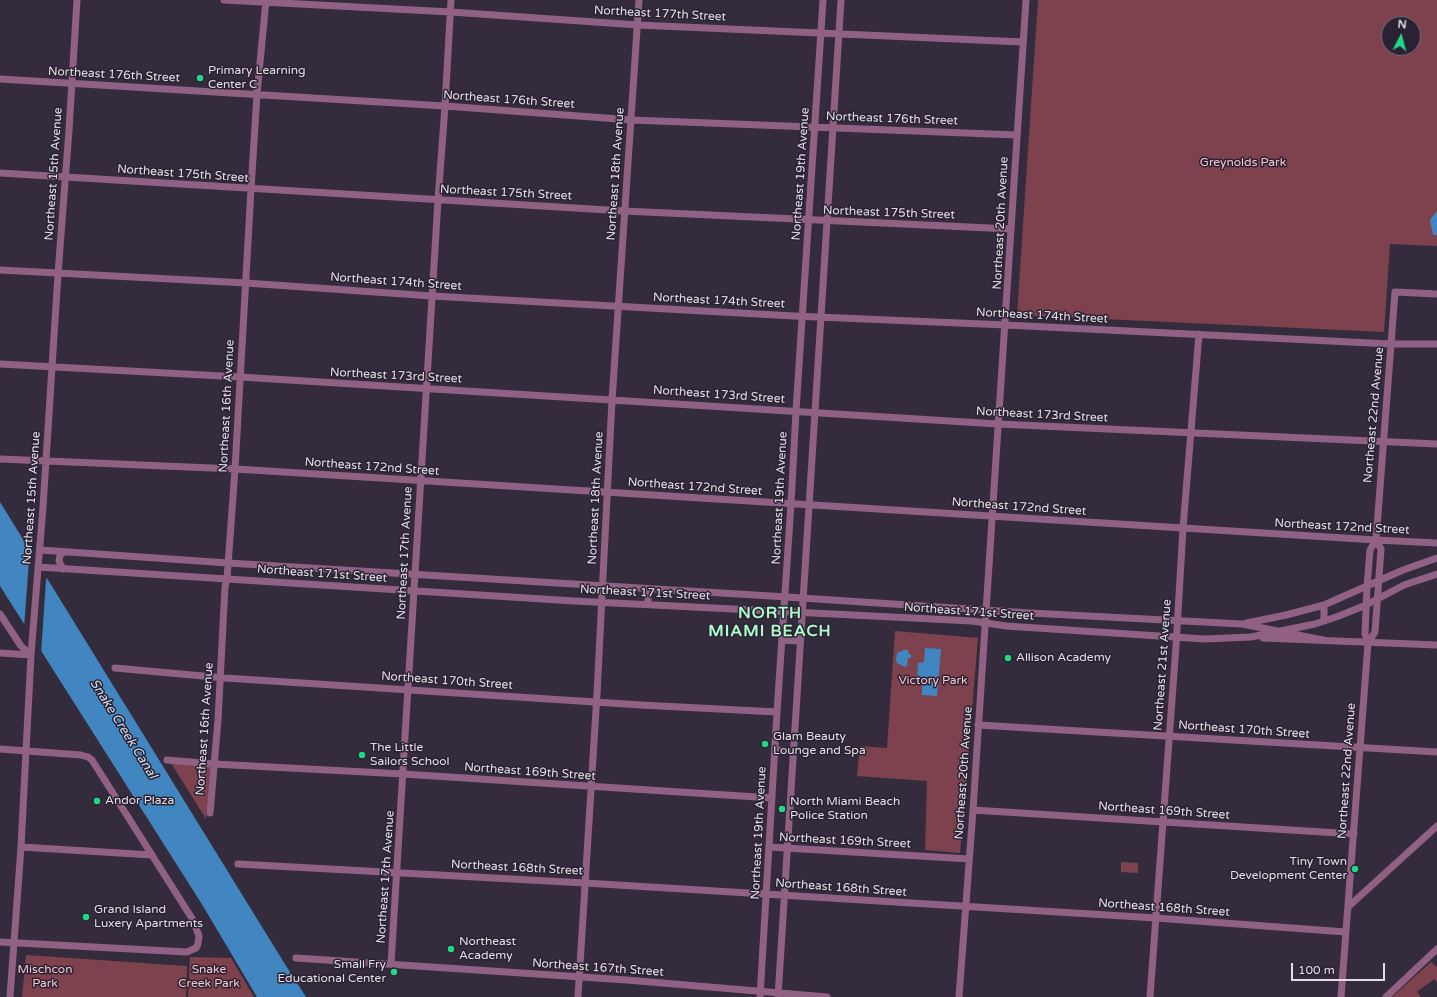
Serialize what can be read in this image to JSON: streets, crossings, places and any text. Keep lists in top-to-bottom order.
{
  "streets": {
    "street": [
      "Northeast 177th Street",
      "Northeast 176th Street",
      "Northeast 15th Avenue",
      "Northeast 175th Street",
      "Northeast 18th Avenue",
      "Northeast 19th Avenue",
      "Northeast 20th Avenue",
      "Northeast 174th Street",
      "Northeast 173rd Street",
      "Northeast 16th Avenue",
      "Northeast 22nd Avenue",
      "Northeast 172nd Street",
      "Northeast 17th Avenue",
      "Northeast 171st Street",
      "Northeast 21st Avenue",
      "Northeast 170th Street",
      "Northeast 169th Street",
      "Northeast 168th Street",
      "Northeast 167th Street"
    ]
  },
  "crossings": [
    ["Northeast 177th Street", "Northeast 18th Avenue"],
    ["Northeast 177th Street", "Northeast 19th Avenue"],
    ["Northeast 177th Street", "Northeast 20th Avenue"],
    ["Northeast 177th Street", "Northeast 16th Avenue"],
    ["Northeast 177th Street", "Northeast 17th Avenue"],
    ["Northeast 176th Street", "Northeast 15th Avenue"],
    ["Northeast 176th Street", "Northeast 18th Avenue"],
    ["Northeast 176th Street", "Northeast 19th Avenue"],
    ["Northeast 176th Street", "Northeast 20th Avenue"],
    ["Northeast 176th Street", "Northeast 16th Avenue"],
    ["Northeast 176th Street", "Northeast 17th Avenue"],
    ["Northeast 15th Avenue", "Northeast 175th Street"],
    ["Northeast 15th Avenue", "Northeast 174th Street"],
    ["Northeast 15th Avenue", "Northeast 173rd Street"],
    ["Northeast 15th Avenue", "Northeast 172nd Street"],
    ["Northeast 15th Avenue", "Northeast 171st Street"],
    ["Northeast 175th Street", "Northeast 18th Avenue"],
    ["Northeast 175th Street", "Northeast 19th Avenue"],
    ["Northeast 175th Street", "Northeast 20th Avenue"],
    ["Northeast 175th Street", "Northeast 16th Avenue"],
    ["Northeast 175th Street", "Northeast 17th Avenue"],
    ["Northeast 18th Avenue", "Northeast 174th Street"],
    ["Northeast 18th Avenue", "Northeast 173rd Street"],
    ["Northeast 18th Avenue", "Northeast 172nd Street"],
    ["Northeast 18th Avenue", "Northeast 171st Street"],
    ["Northeast 18th Avenue", "Northeast 170th Street"],
    ["Northeast 18th Avenue", "Northeast 169th Street"],
    ["Northeast 18th Avenue", "Northeast 168th Street"],
    ["Northeast 18th Avenue", "Northeast 167th Street"],
    ["Northeast 19th Avenue", "Northeast 174th Street"],
    ["Northeast 19th Avenue", "Northeast 173rd Street"],
    ["Northeast 19th Avenue", "Northeast 172nd Street"],
    ["Northeast 19th Avenue", "Northeast 171st Street"],
    ["Northeast 19th Avenue", "Northeast 170th Street"],
    ["Northeast 19th Avenue", "Northeast 169th Street"],
    ["Northeast 19th Avenue", "Northeast 168th Street"],
    ["Northeast 19th Avenue", "Northeast 167th Street"],
    ["Northeast 20th Avenue", "Northeast 174th Street"],
    ["Northeast 20th Avenue", "Northeast 173rd Street"],
    ["Northeast 20th Avenue", "Northeast 172nd Street"],
    ["Northeast 20th Avenue", "Northeast 171st Street"],
    ["Northeast 20th Avenue", "Northeast 170th Street"],
    ["Northeast 20th Avenue", "Northeast 169th Street"],
    ["Northeast 20th Avenue", "Northeast 168th Street"],
    ["Northeast 174th Street", "Northeast 16th Avenue"],
    ["Northeast 174th Street", "Northeast 22nd Avenue"],
    ["Northeast 174th Street", "Northeast 17th Avenue"],
    ["Northeast 174th Street", "Northeast 21st Avenue"],
    ["Northeast 173rd Street", "Northeast 16th Avenue"],
    ["Northeast 173rd Street", "Northeast 22nd Avenue"],
    ["Northeast 173rd Street", "Northeast 17th Avenue"],
    ["Northeast 173rd Street", "Northeast 21st Avenue"],
    ["Northeast 16th Avenue", "Northeast 172nd Street"],
    ["Northeast 16th Avenue", "Northeast 171st Street"],
    ["Northeast 16th Avenue", "Northeast 170th Street"],
    ["Northeast 16th Avenue", "Northeast 169th Street"],
    ["Northeast 22nd Avenue", "Northeast 172nd Street"],
    ["Northeast 22nd Avenue", "Northeast 171st Street"],
    ["Northeast 22nd Avenue", "Northeast 170th Street"],
    ["Northeast 22nd Avenue", "Northeast 169th Street"],
    ["Northeast 22nd Avenue", "Northeast 168th Street"],
    ["Northeast 172nd Street", "Northeast 17th Avenue"],
    ["Northeast 172nd Street", "Northeast 21st Avenue"],
    ["Northeast 17th Avenue", "Northeast 171st Street"],
    ["Northeast 17th Avenue", "Northeast 170th Street"],
    ["Northeast 17th Avenue", "Northeast 169th Street"],
    ["Northeast 17th Avenue", "Northeast 168th Street"],
    ["Northeast 17th Avenue", "Northeast 167th Street"],
    ["Northeast 171st Street", "Northeast 21st Avenue"],
    ["Northeast 21st Avenue", "Northeast 170th Street"],
    ["Northeast 21st Avenue", "Northeast 169th Street"],
    ["Northeast 21st Avenue", "Northeast 168th Street"]
  ],
  "districts": ["NORTH MIAMI BEACH"],
  "water": ["Snake Creek Canal"],
  "parks": [
    "Greynolds Park",
    "Victory Park",
    "Mischcon Park",
    "Snake Creek Park"
  ],
  "places": [
    "Primary Learning Center C",
    "Allison Academy",
    "Glam Beauty Lounge and Spa",
    "The Little Sailors School",
    "Andor Plaza",
    "North Miami Beach Police Station",
    "Tiny Town Development Center",
    "Grand Island Luxery Apartments",
    "Northeast Academy",
    "Small Fry Educational Center"
  ],
  "scale_bar": "100 m",
  "north": "top"
}
